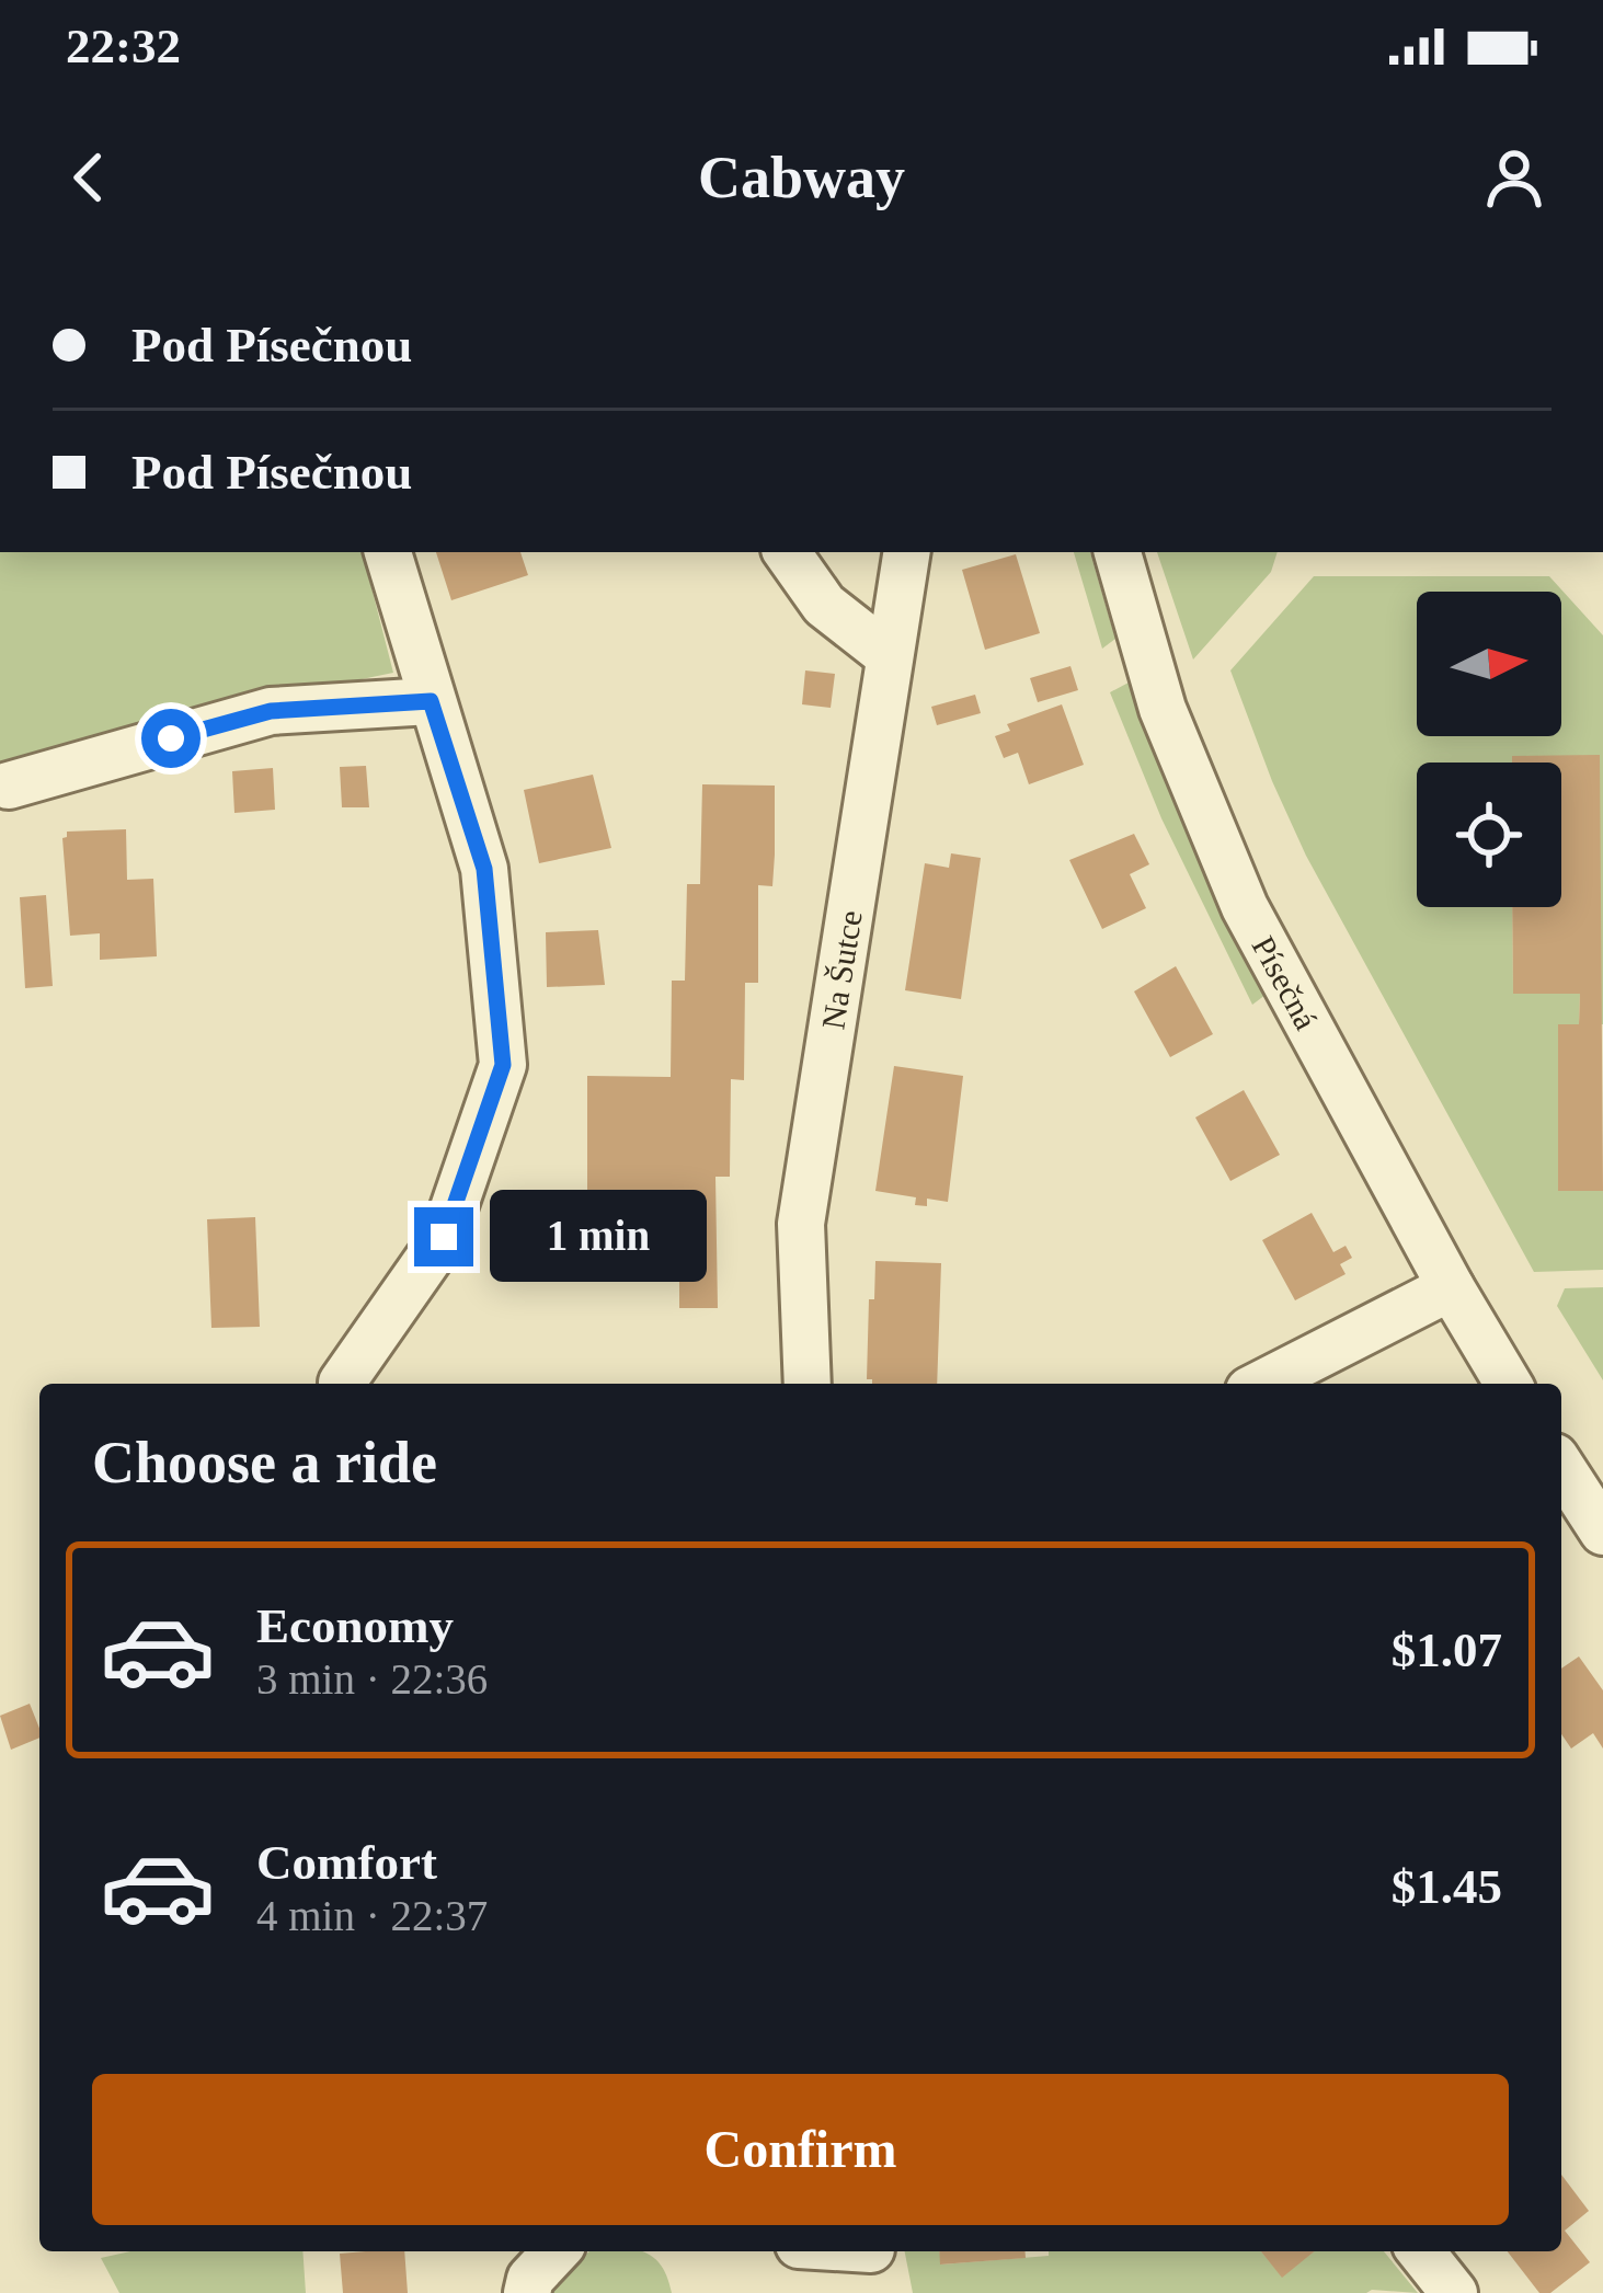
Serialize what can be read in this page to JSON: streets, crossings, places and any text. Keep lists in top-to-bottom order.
{
  "streets": {
    "street": ["Na Šutce", "Písečná"]
  },
  "north": "right",
  "page": {
    "status": "22:32",
    "header": "Cabway",
    "banner": ["Pod Písečnou", "Pod Písečnou"],
    "bubble": "1 min",
    "heading": "Choose a ride",
    "list": [
      {
        "name": "Economy",
        "note": "3 min · 22:36",
        "value": "$1.07"
      },
      {
        "name": "Comfort",
        "note": "4 min · 22:37",
        "value": "$1.45"
      }
    ],
    "buttons": "Confirm"
  }
}
